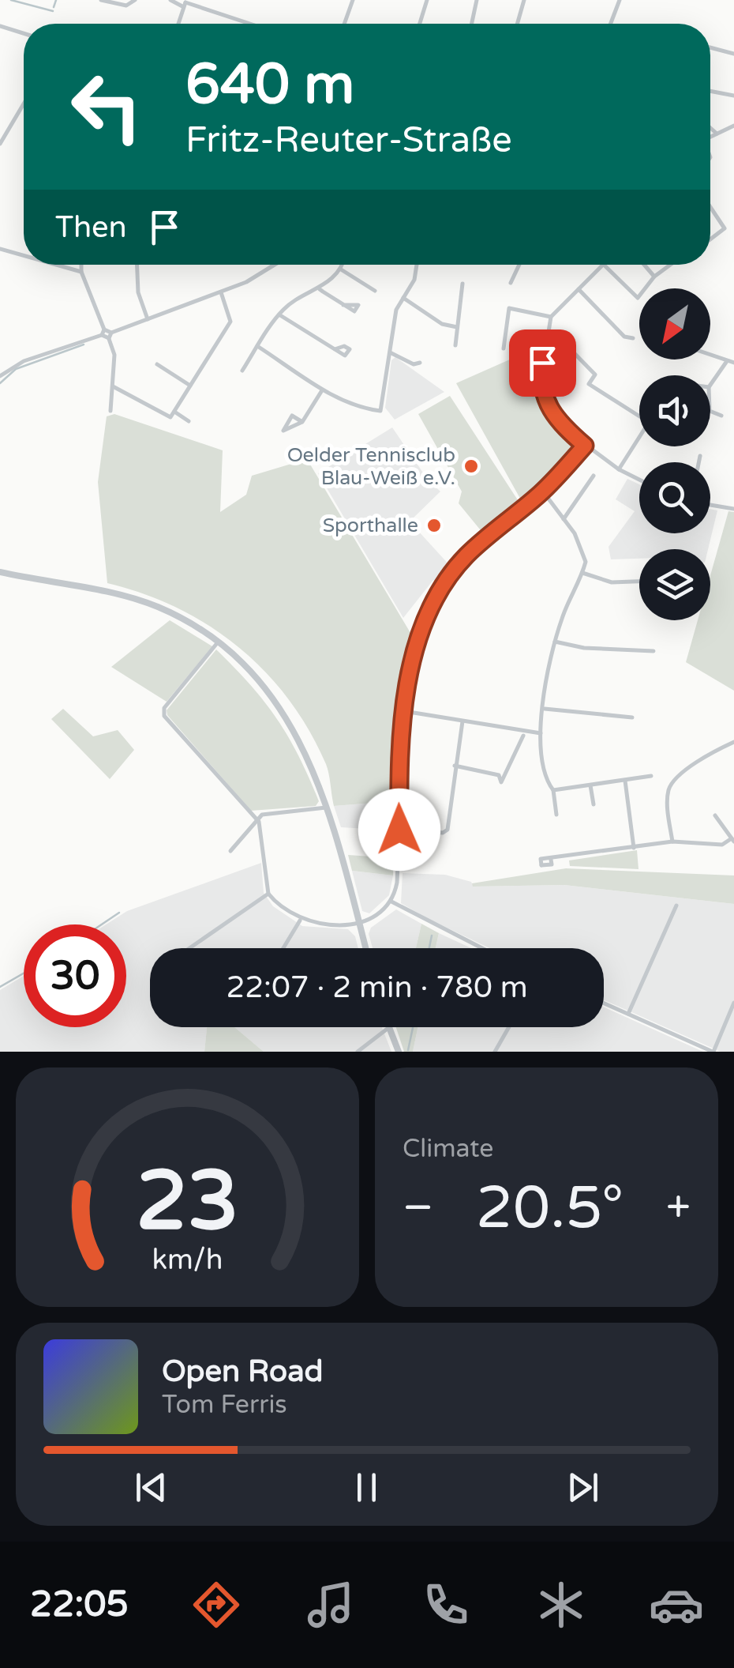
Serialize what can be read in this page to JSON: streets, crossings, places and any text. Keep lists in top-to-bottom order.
{
  "places": ["Oelder Tennisclub Blau-Weiß e.V.", "Sporthalle"],
  "north": "bottom left",
  "page": {
    "turn": ["640 m", "Fritz-Reuter-Straße"],
    "then": "Then",
    "limit": "30",
    "trip": "22:07 · 2 min · 780 m",
    "tile": "Climate",
    "heat": ["−", "20.5°", "+"],
    "song": ["Open Road", "Tom Ferris"],
    "tabs": "22:05",
    "gauge": ["23", "km/h"]
  }
}
